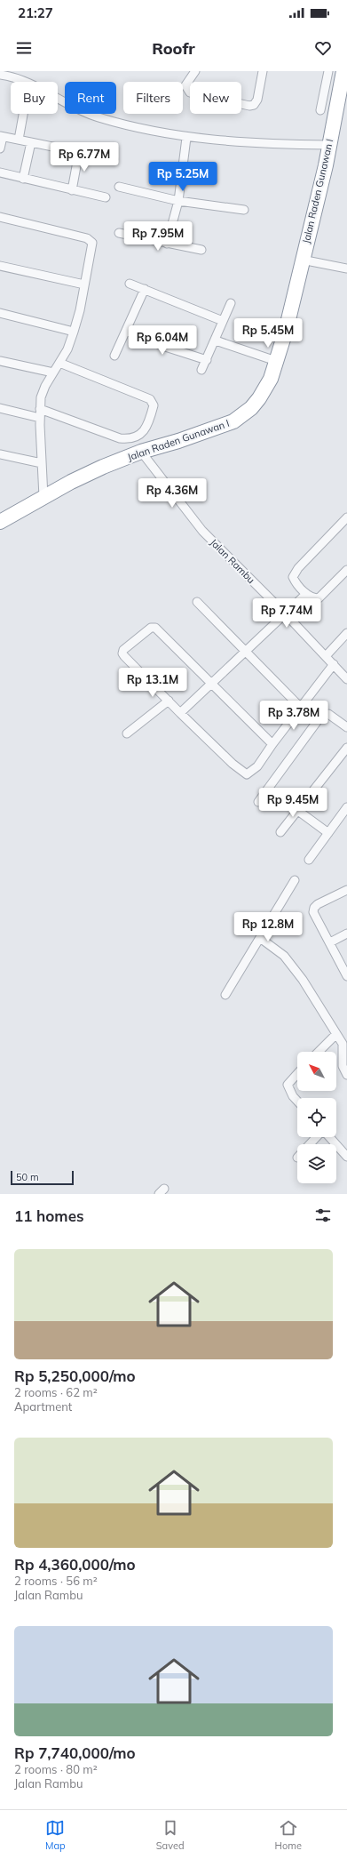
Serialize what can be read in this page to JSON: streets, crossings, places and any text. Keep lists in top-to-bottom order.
{
  "streets": {
    "highway": ["Jalan Raden Gunawan I"],
    "street": ["Jalan Rambu"]
  },
  "crossings": [
    ["Jalan Raden Gunawan I", "Jalan Rambu"]
  ],
  "scale_bar": "50 m",
  "north": "top left",
  "page": {
    "status": "21:27",
    "header": "Roofr",
    "chip": [
      "Buy",
      "Rent",
      "Filters",
      "New"
    ],
    "price": [
      "Rp 6.77M",
      "Rp 5.25M",
      "Rp 7.95M",
      "Rp 5.45M",
      "Rp 6.04M",
      "Rp 4.36M",
      "Rp 7.74M",
      "Rp 13.1M",
      "Rp 3.78M",
      "Rp 9.45M",
      "Rp 12.8M"
    ],
    "scale": "50 m",
    "heading": "11 homes",
    "list": [
      {
        "name": "Rp 5,250,000/mo",
        "note": "2 rooms · 62 m² · Apartment"
      },
      {
        "name": "Rp 4,360,000/mo",
        "note": "2 rooms · 56 m² · Jalan Rambu"
      },
      {
        "name": "Rp 7,740,000/mo",
        "note": "2 rooms · 80 m² · Jalan Rambu"
      }
    ],
    "tabs": ["Map", "Saved", "Home"]
  }
}
